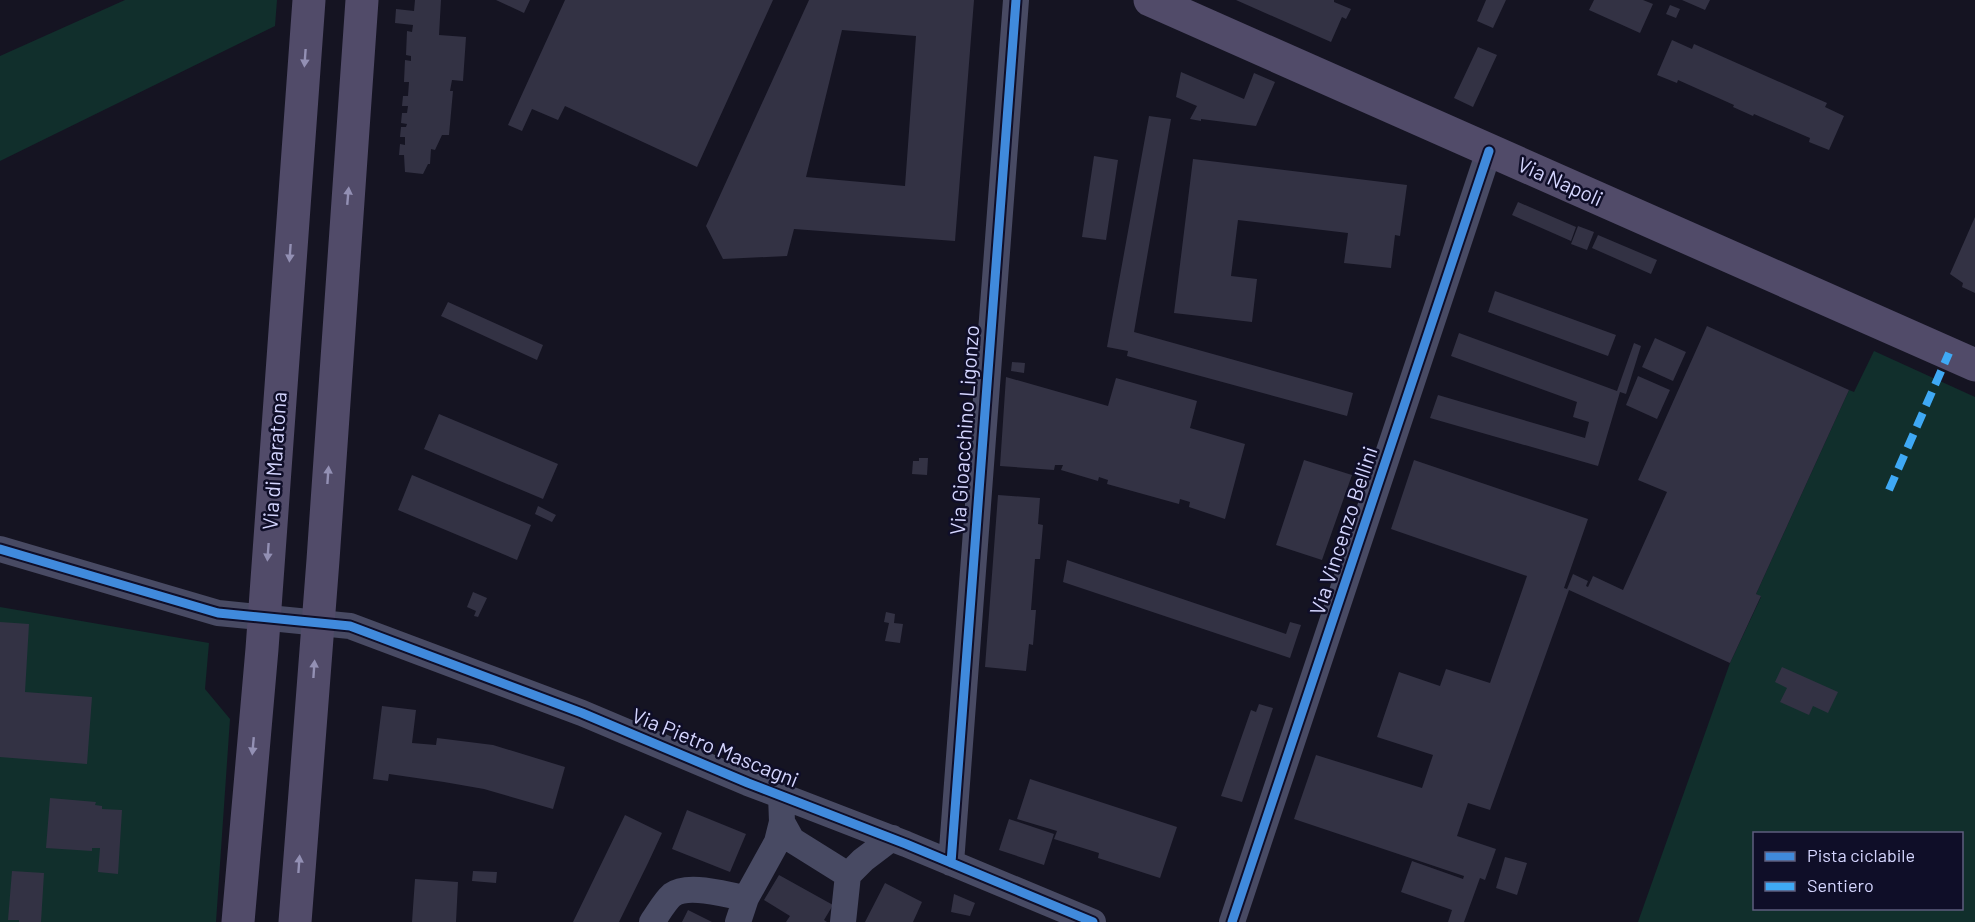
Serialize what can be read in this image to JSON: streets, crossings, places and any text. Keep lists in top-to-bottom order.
{
  "streets": {
    "main road": ["Via Napoli", "Via di Maratona"],
    "street": ["Via Gioacchino Ligonzo", "Via Vincenzo Bellini", "Via Pietro Mascagni"]
  },
  "crossings": [
    ["Via Napoli", "Via Vincenzo Bellini"],
    ["Via Gioacchino Ligonzo", "Via Pietro Mascagni"],
    ["Via di Maratona", "Via Pietro Mascagni"]
  ],
  "legend": ["Pista ciclabile", "Sentiero"]
}
